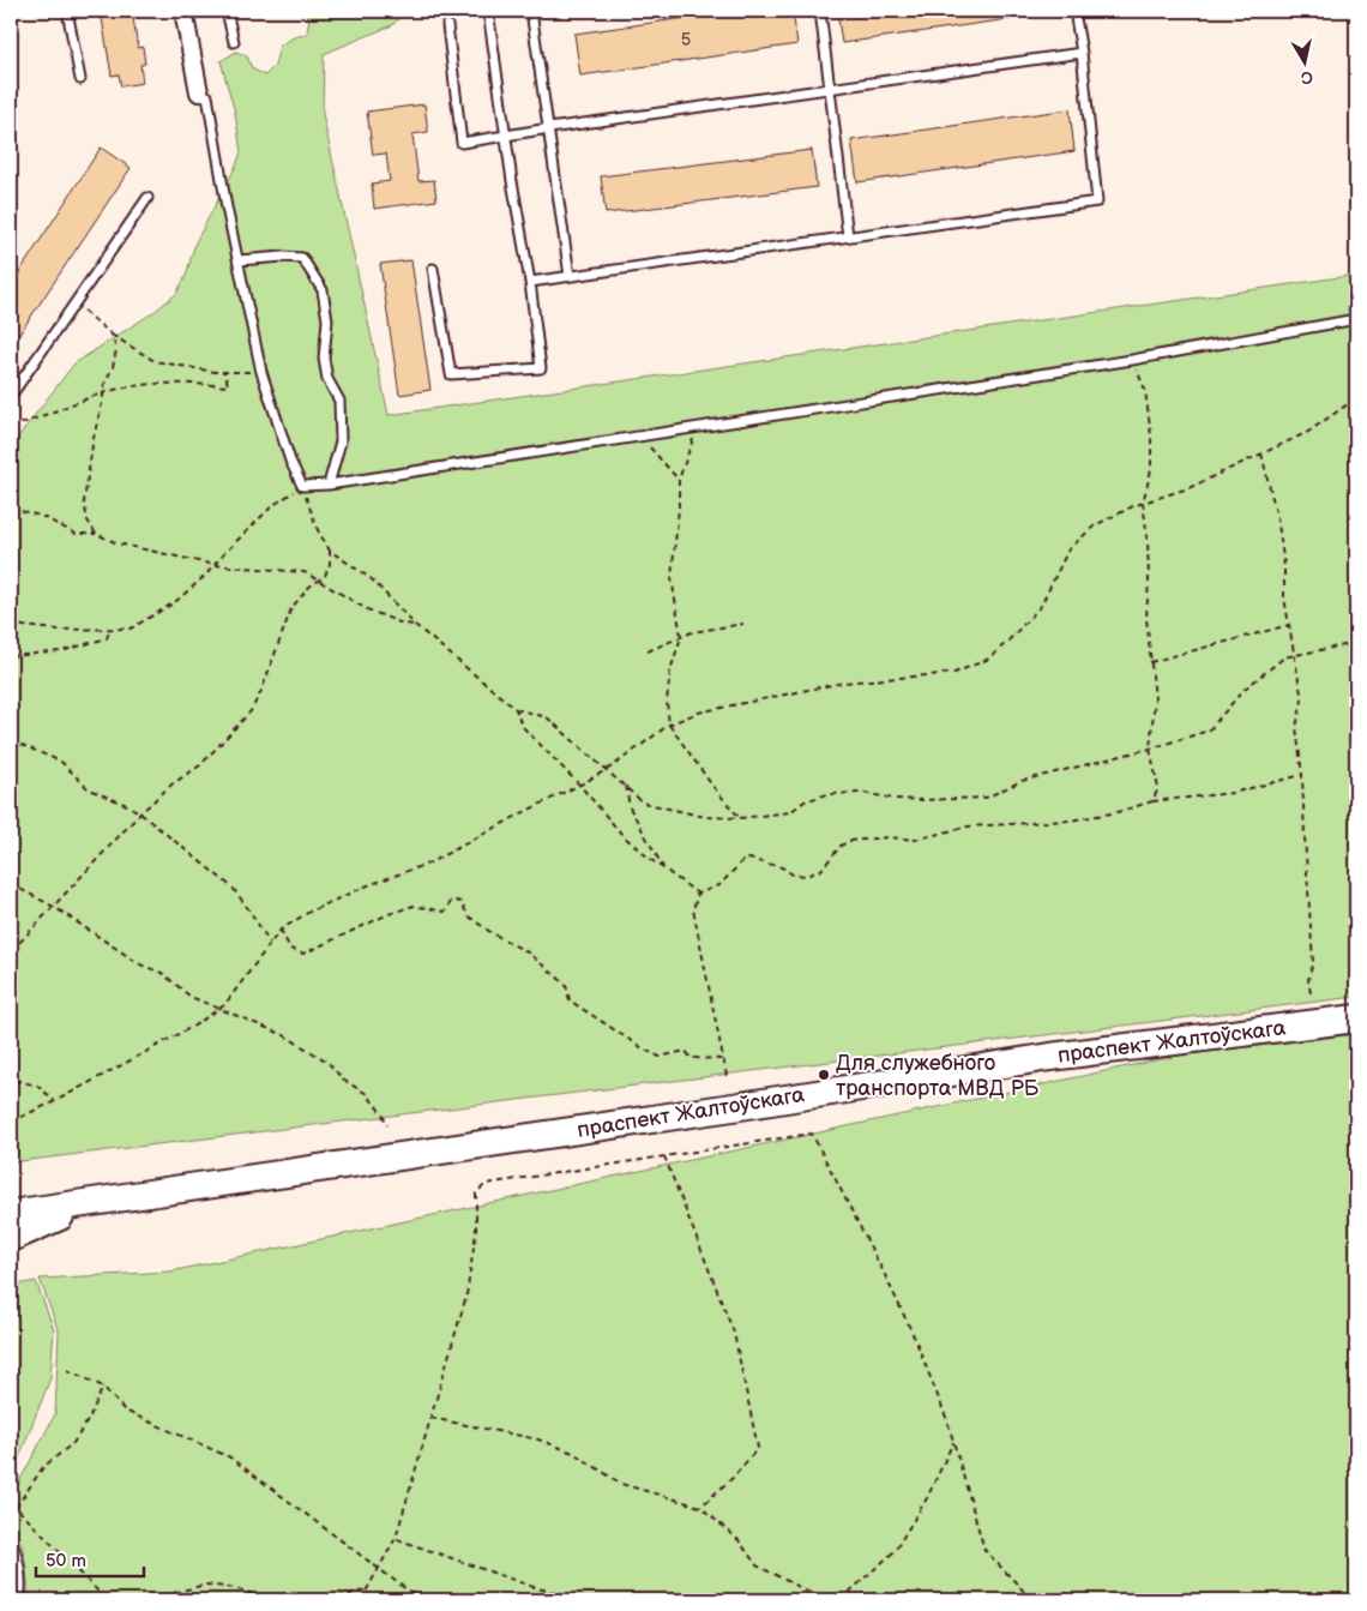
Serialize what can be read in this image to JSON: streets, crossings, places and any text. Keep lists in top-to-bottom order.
{
  "streets": {
    "main road": ["праспект Жалтоўскага"]
  },
  "places": ["Для служебного транспорта МВД РБ"],
  "house_numbers": ["5"],
  "scale_bar": "50 m",
  "north": "bottom"
}
